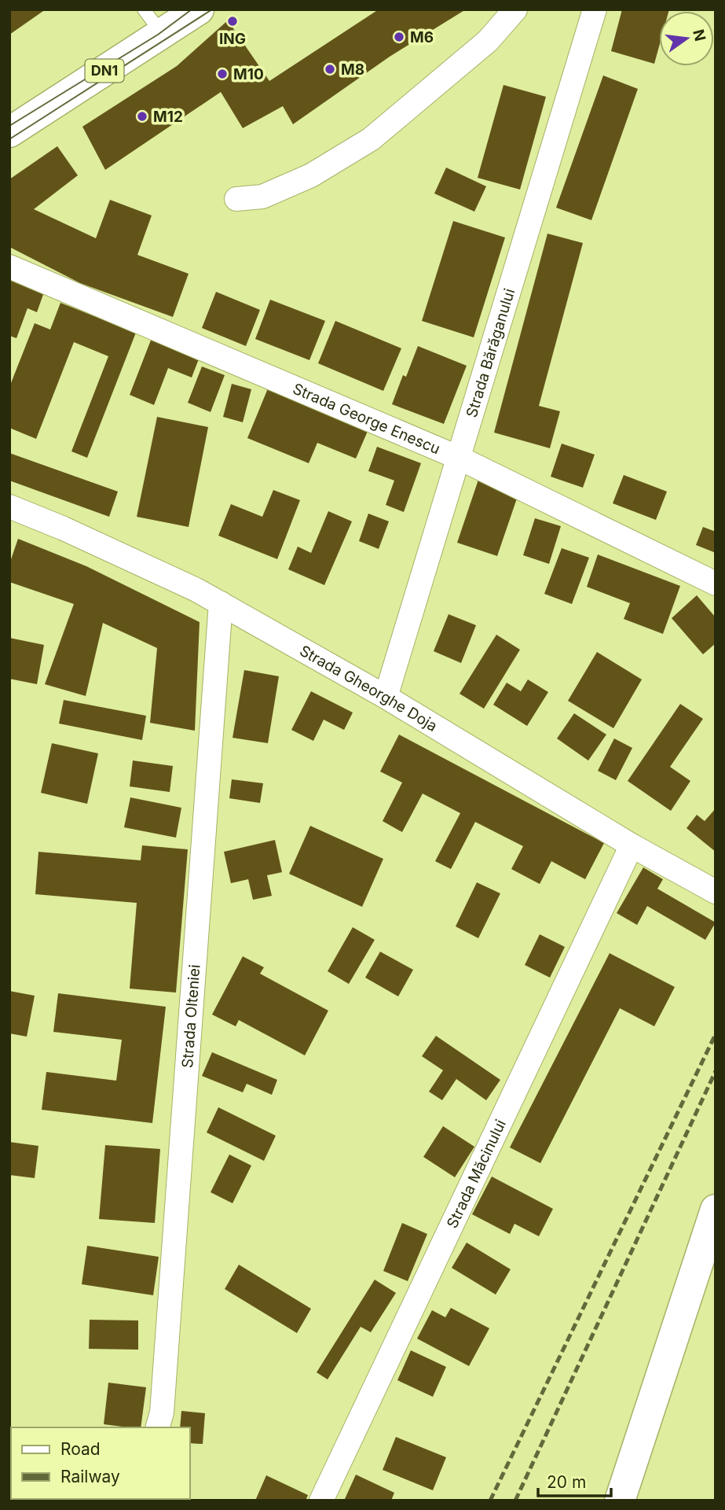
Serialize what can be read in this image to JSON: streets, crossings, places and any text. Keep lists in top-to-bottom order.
{
  "streets": {
    "main road": ["DN1"],
    "street": [
      "Strada Bărăganului",
      "Strada George Enescu",
      "Strada Gheorghe Doja",
      "Strada Olteniei",
      "Strada Măcinului"
    ]
  },
  "crossings": [
    ["Strada Bărăganului", "Strada George Enescu"],
    ["Strada Bărăganului", "Strada Gheorghe Doja"],
    ["Strada Gheorghe Doja", "Strada Olteniei"],
    ["Strada Gheorghe Doja", "Strada Măcinului"]
  ],
  "places": [
    "ING",
    "M6",
    "M8",
    "M10",
    "M12"
  ],
  "legend": ["Road", "Railway"],
  "scale_bar": "20 m",
  "north": "right"
}
